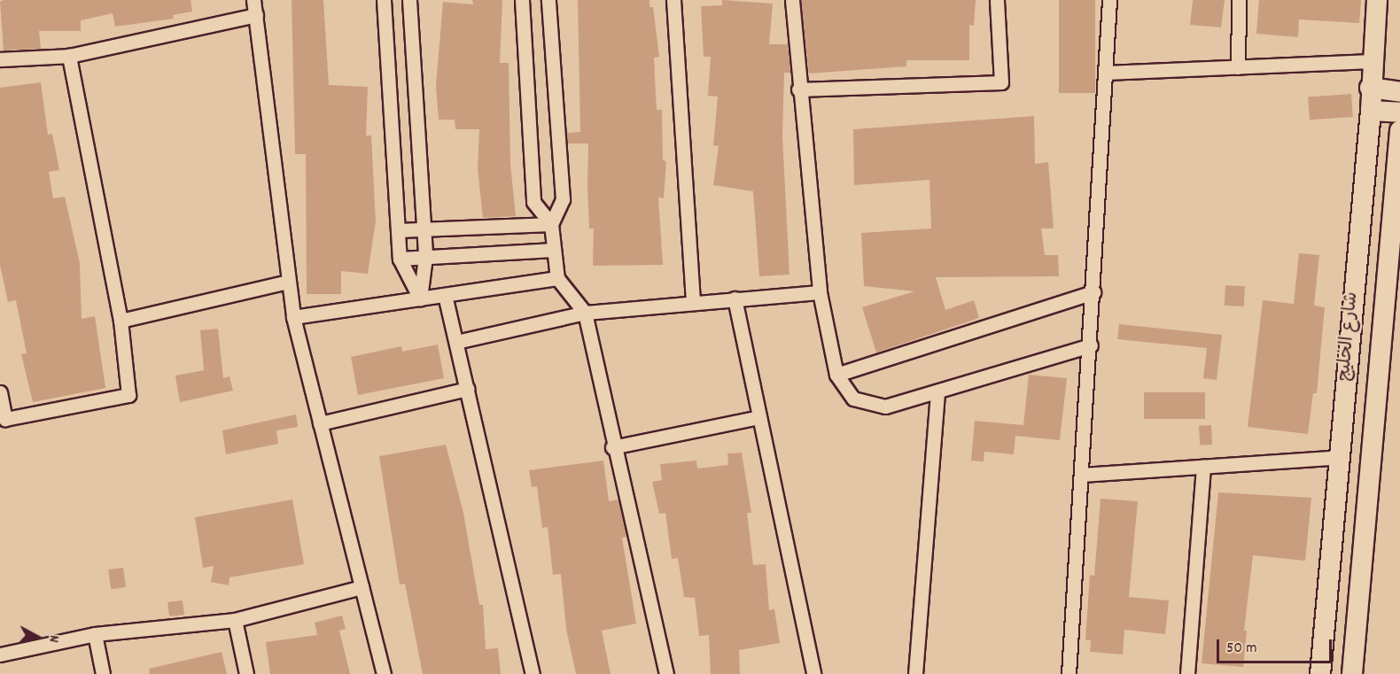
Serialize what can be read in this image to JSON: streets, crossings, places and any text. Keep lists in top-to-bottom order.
{
  "streets": {
    "street": ["شارع الخليج"]
  },
  "scale_bar": "50 m",
  "north": "right"
}
